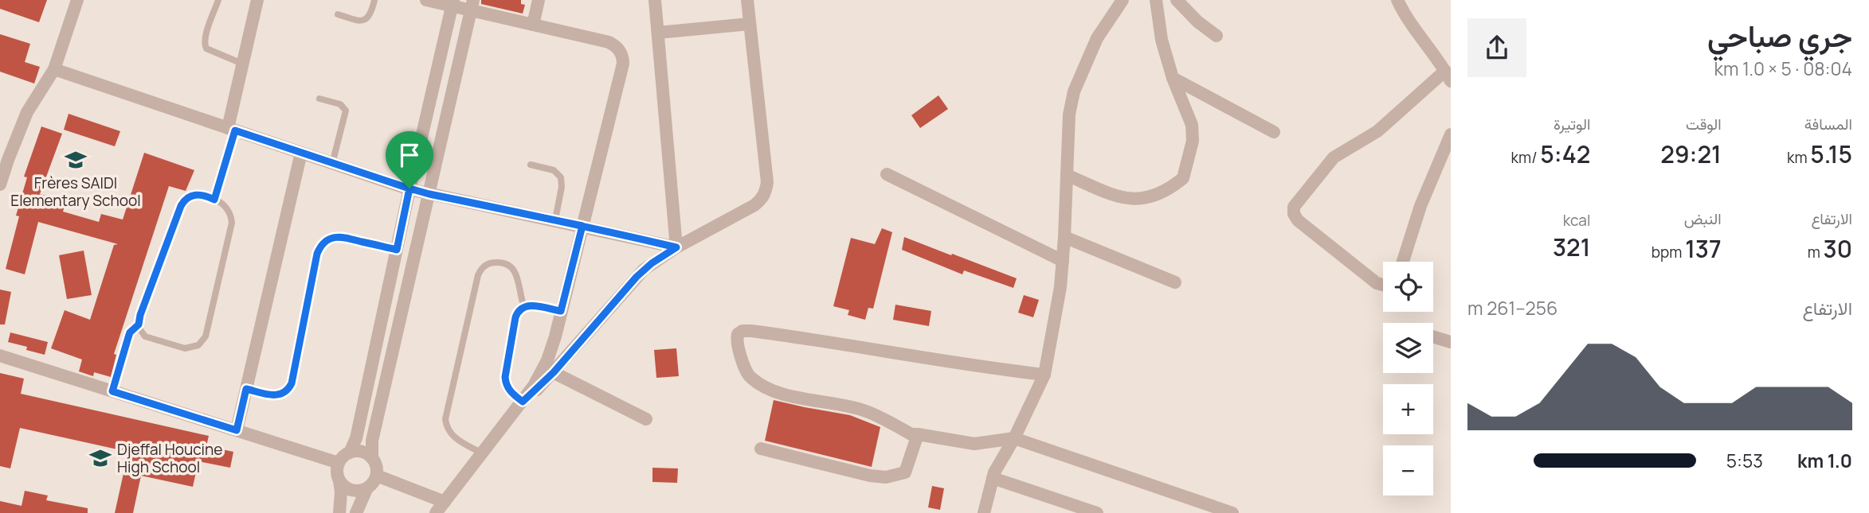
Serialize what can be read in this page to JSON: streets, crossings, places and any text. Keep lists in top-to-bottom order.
{
  "places": {
    "school or university": ["Frères SAIDI Elementary School", "Djeffal Houcine High School"]
  },
  "page": {
    "heading": ["جري صباحي", "08:04 · 5 × 1.0 km"],
    "stats": [
      ["المسافة", "5.15 km"],
      ["الوقت", "29:21"],
      ["الوتيرة", "5:42 /km"],
      ["الارتفاع", "30 m"],
      ["النبض", "137 bpm"],
      ["kcal", "321"]
    ],
    "map_buttons": ["+", "−"],
    "chart": ["الارتفاع", "256–261 m"],
    "list": [
      {
        "name": "1.0 km",
        "note": "5:53"
      }
    ]
  }
}
